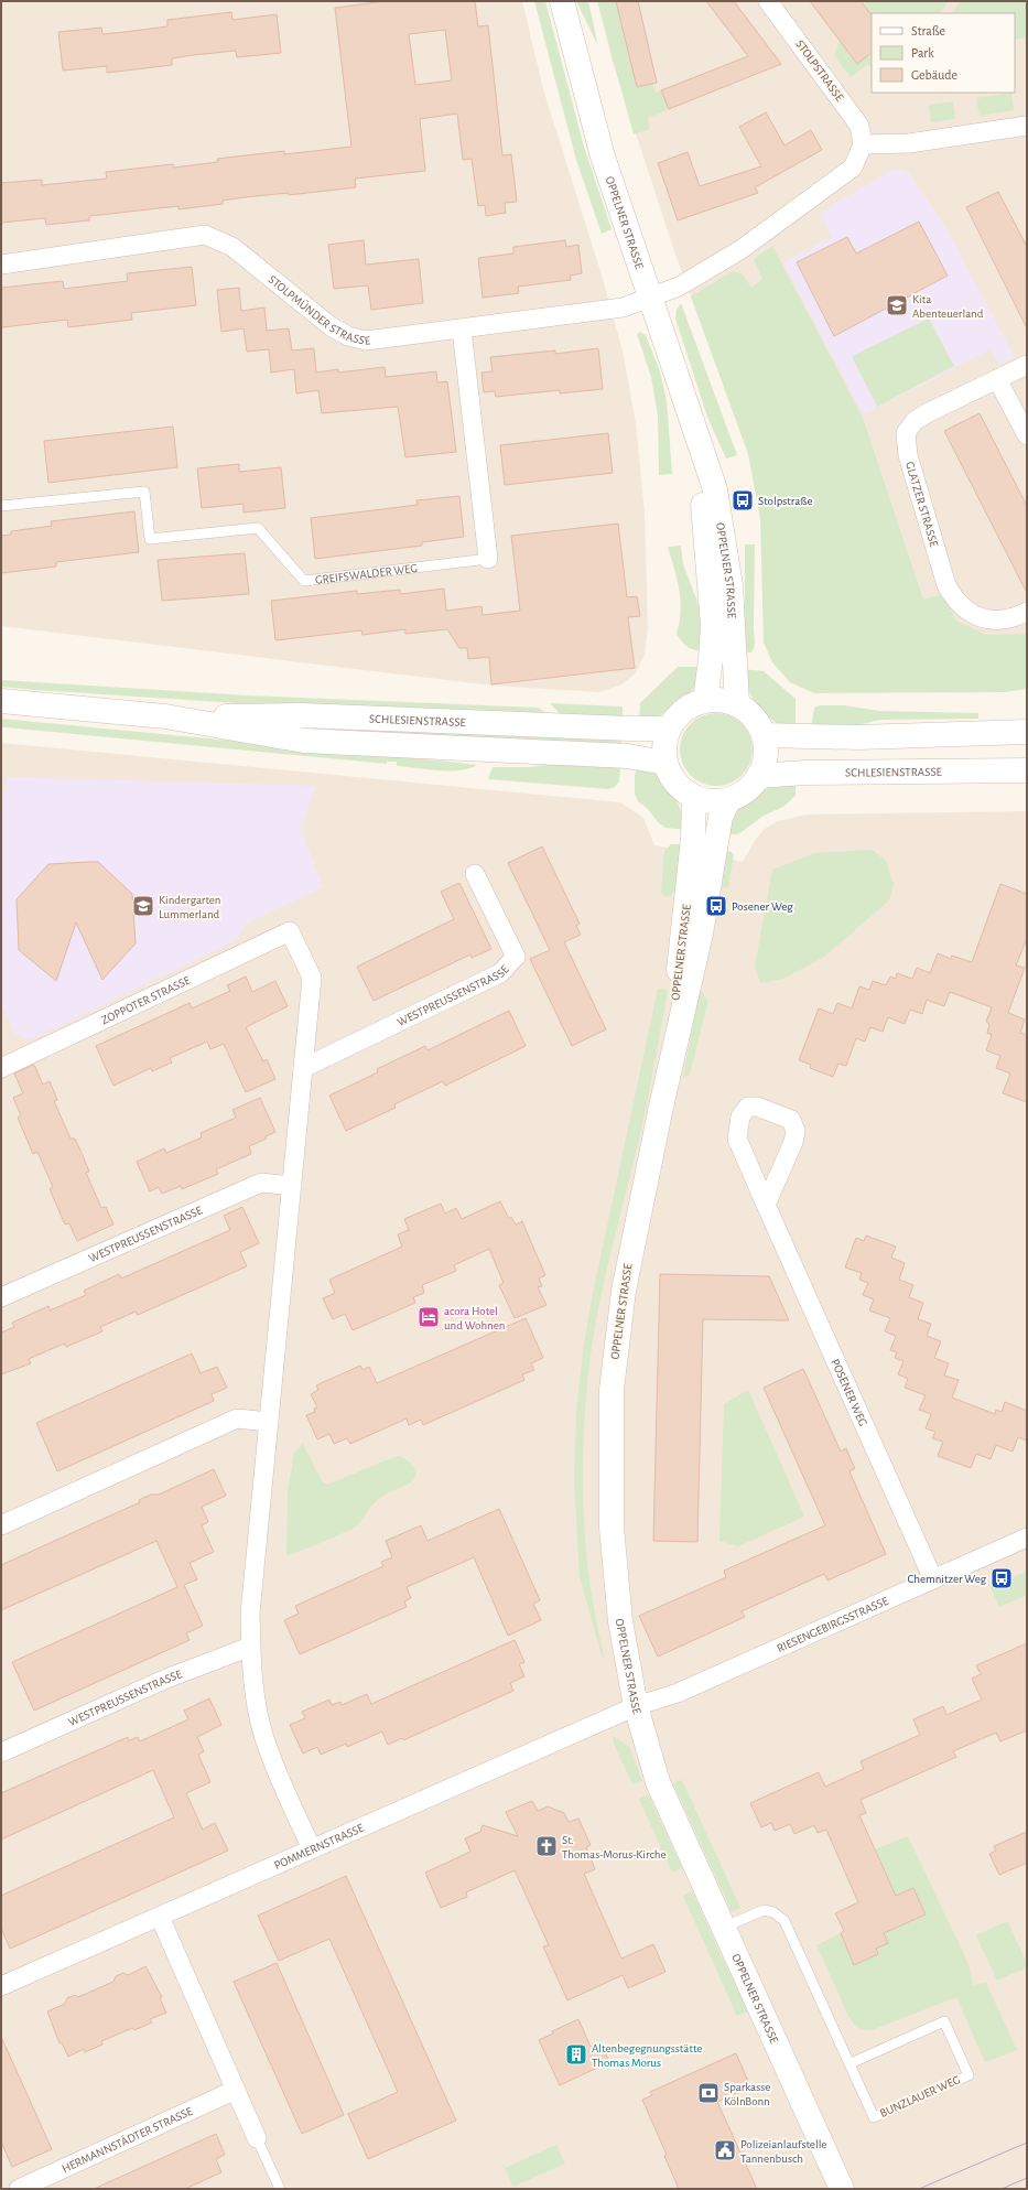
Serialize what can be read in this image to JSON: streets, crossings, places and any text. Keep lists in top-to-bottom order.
{
  "streets": {
    "street": [
      "STOLPSTRASSE",
      "OPPELNER STRASSE",
      "STOLPMÜNDER STRASSE",
      "GLATZER STRASSE",
      "GREIFSWALDER WEG",
      "SCHLESIENSTRASSE",
      "WESTPREUSSENSTRASSE",
      "ZOPPOTER STRASSE",
      "POSENER WEG",
      "RIESENGEBIRGSSTRASSE",
      "POMMERNSTRASSE",
      "HERMANNSTÄDTER STRASSE"
    ],
    "lane": ["BUNZLAUER WEG"]
  },
  "crossings": [
    ["OPPELNER STRASSE", "STOLPMÜNDER STRASSE"],
    ["OPPELNER STRASSE", "SCHLESIENSTRASSE"],
    ["OPPELNER STRASSE", "RIESENGEBIRGSSTRASSE"],
    ["OPPELNER STRASSE", "POMMERNSTRASSE"],
    ["OPPELNER STRASSE", "BUNZLAUER WEG"],
    ["STOLPMÜNDER STRASSE", "GREIFSWALDER WEG"],
    ["WESTPREUSSENSTRASSE", "ZOPPOTER STRASSE"],
    ["POSENER WEG", "RIESENGEBIRGSSTRASSE"],
    ["RIESENGEBIRGSSTRASSE", "POMMERNSTRASSE"]
  ],
  "places": {
    "school or university": ["Kita Abenteuerland", "Kindergarten Lummerland"],
    "bus stop": ["Stolpstraße", "Posener Weg", "Chemnitzer Weg"],
    "hotel": ["acora Hotel und Wohnen"],
    "church": ["St. Thomas-Morus-Kirche"],
    "building": ["Altenbegegnungsstätte Thomas Morus"],
    "bank": ["Sparkasse KölnBonn"],
    "public building": ["Polizeianlaufstelle Tannenbusch"]
  },
  "legend": ["Straße", "Park", "Gebäude"]
}
